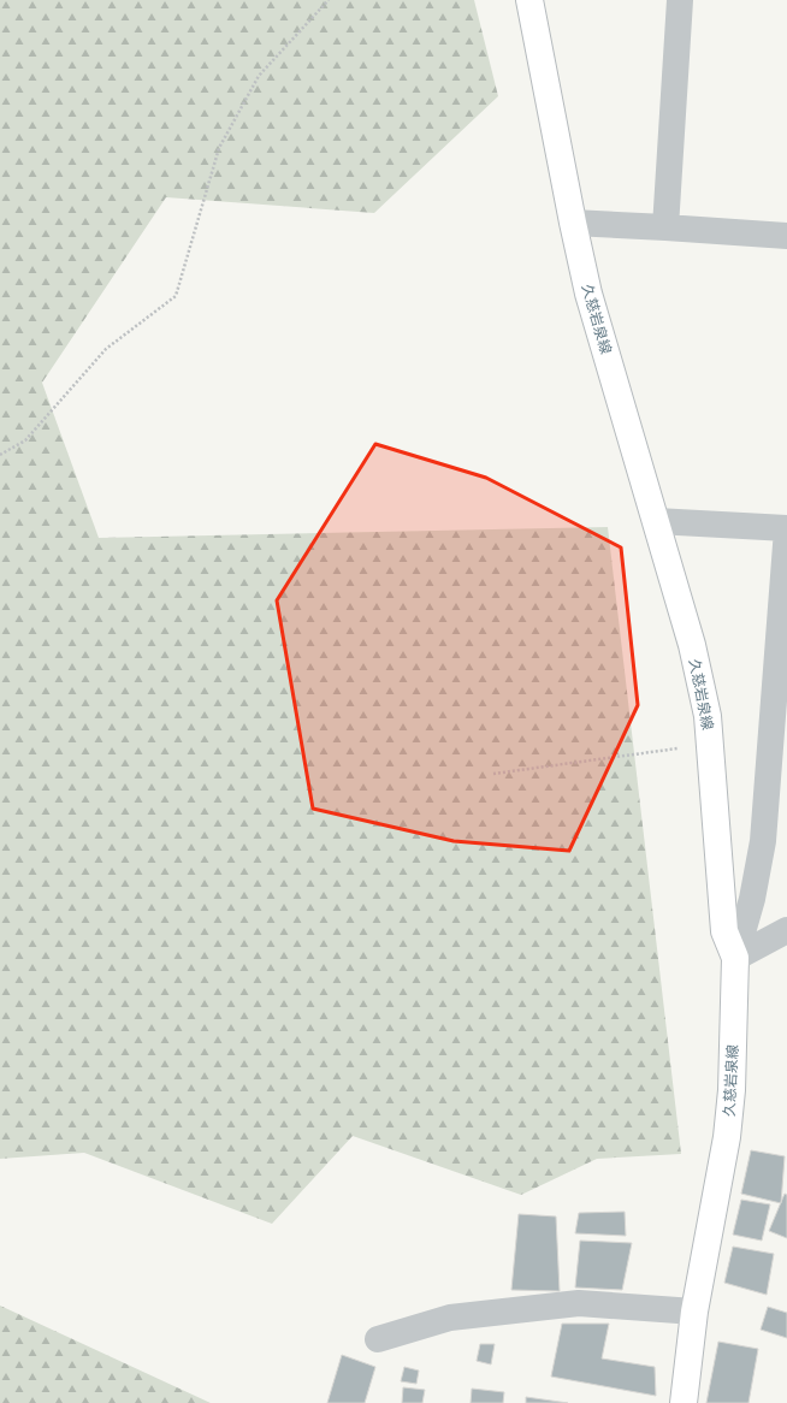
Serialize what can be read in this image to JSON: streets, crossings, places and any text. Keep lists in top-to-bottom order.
{
  "streets": {
    "main road": ["久慈岩泉線"]
  }
}
